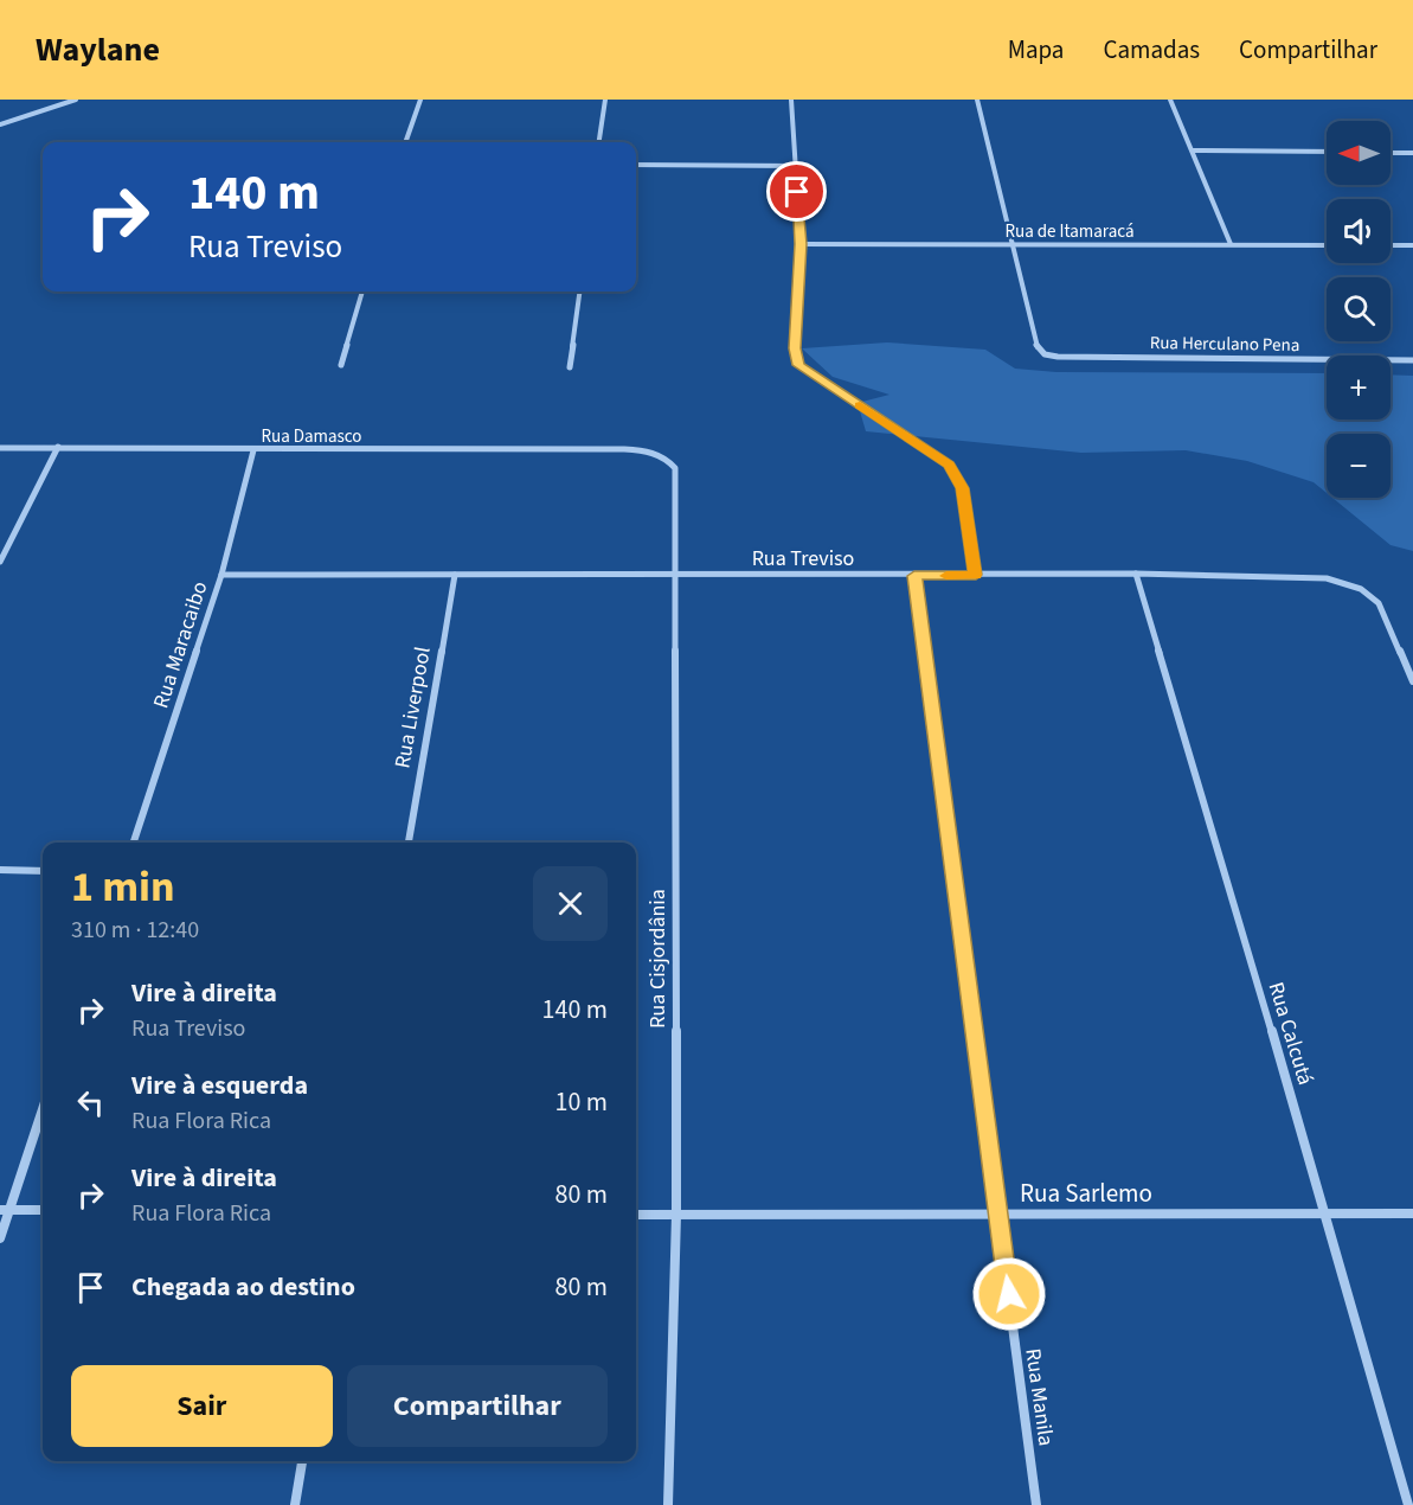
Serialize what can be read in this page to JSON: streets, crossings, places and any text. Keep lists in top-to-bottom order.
{
  "streets": {
    "street": [
      "Rua de Itamaracá",
      "Rua Herculano Pena",
      "Rua Damasco",
      "Rua Treviso",
      "Rua Maracaibo",
      "Rua Liverpool",
      "Rua Cisjordânia",
      "Rua Calcutá",
      "Rua Sarlemo",
      "Rua Manila"
    ]
  },
  "crossings": [
    ["Rua de Itamaracá", "Rua Herculano Pena"],
    ["Rua Damasco", "Rua Maracaibo"],
    ["Rua Damasco", "Rua Cisjordânia"],
    ["Rua Treviso", "Rua Maracaibo"],
    ["Rua Treviso", "Rua Liverpool"],
    ["Rua Treviso", "Rua Cisjordânia"],
    ["Rua Treviso", "Rua Calcutá"],
    ["Rua Treviso", "Rua Manila"],
    ["Rua Cisjordânia", "Rua Sarlemo"],
    ["Rua Calcutá", "Rua Sarlemo"],
    ["Rua Sarlemo", "Rua Manila"]
  ],
  "north": "left",
  "page": {
    "header": "Waylane",
    "nav": ["Mapa", "Camadas", "Compartilhar"],
    "map_buttons": ["+", "−"],
    "turn": ["140 m", "Rua Treviso"],
    "heading": ["1 min", "310 m · 12:40"],
    "list": [
      {
        "name": "Vire à direita",
        "note": "Rua Treviso",
        "value": "140 m"
      },
      {
        "name": "Vire à esquerda",
        "note": "Rua Flora Rica",
        "value": "10 m"
      },
      {
        "name": "Vire à direita",
        "note": "Rua Flora Rica",
        "value": "80 m"
      },
      {
        "name": "Chegada ao destino",
        "value": "80 m"
      }
    ],
    "buttons": ["Sair", "Compartilhar"]
  }
}
